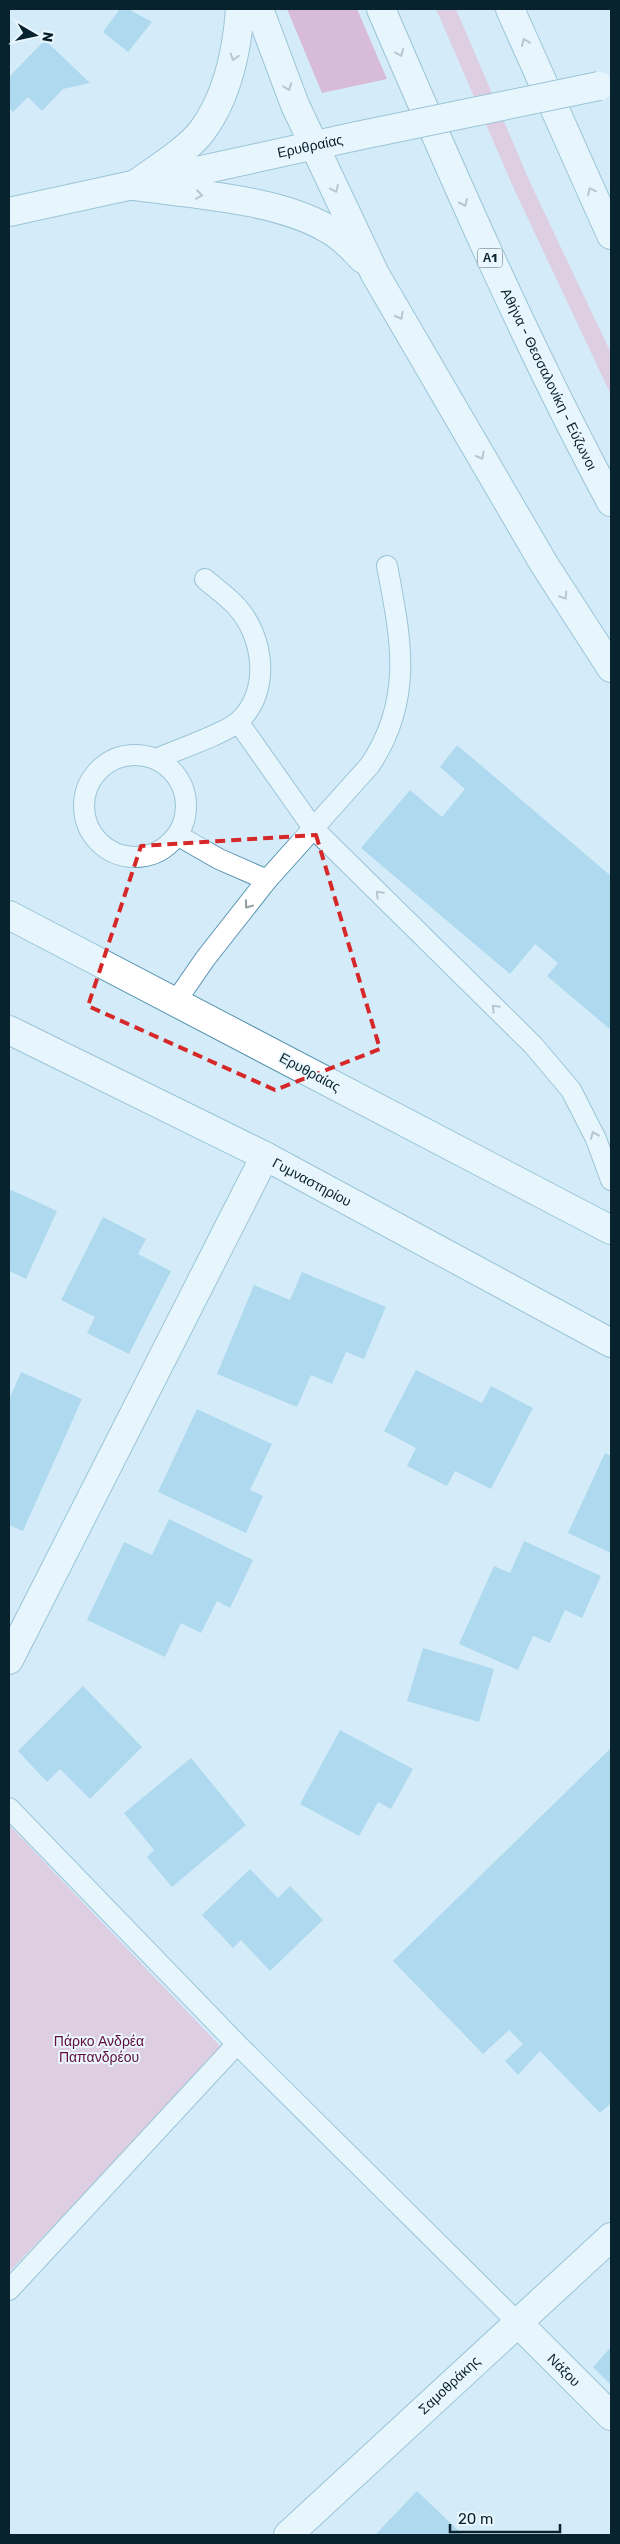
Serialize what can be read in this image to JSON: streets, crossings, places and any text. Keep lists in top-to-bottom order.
{
  "streets": {
    "main road": [
      "Ερυθραίας",
      "Α1",
      "Αθήνα - Θεσσαλονίκη - Εύζωνοι",
      "Γυμναστηρίου",
      "Νάξου",
      "Σαμοθράκης"
    ]
  },
  "crossings": [
    ["Νάξου", "Σαμοθράκης"]
  ],
  "parks": ["Πάρκο Ανδρέα Παπανδρέου"],
  "scale_bar": "20 m",
  "north": "right"
}
